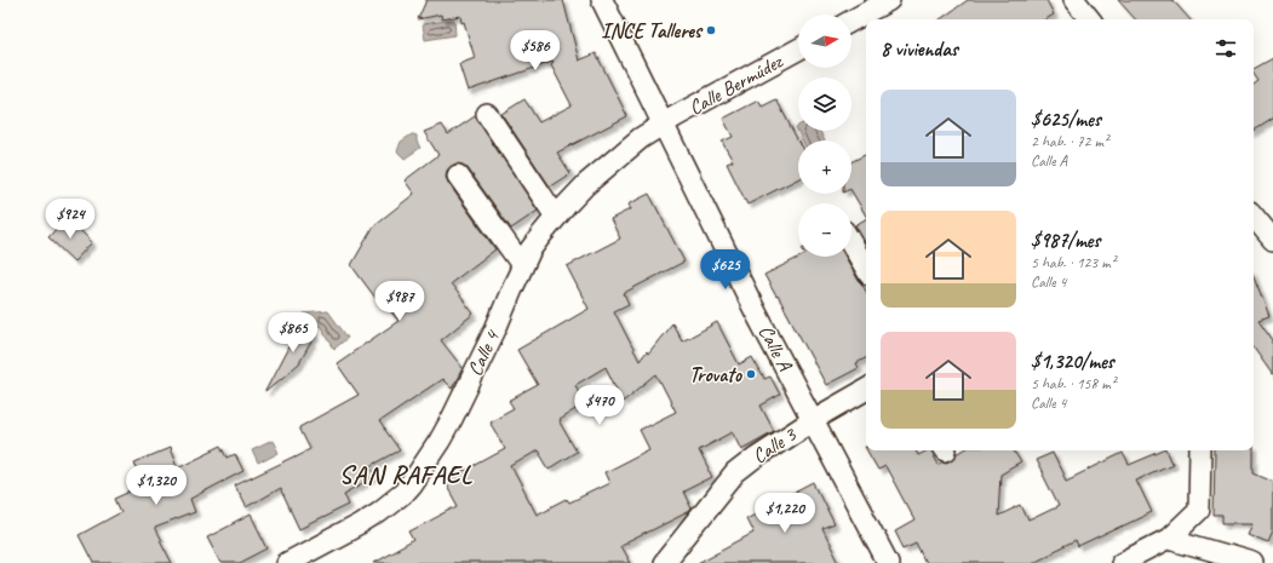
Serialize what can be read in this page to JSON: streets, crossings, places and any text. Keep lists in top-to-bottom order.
{
  "streets": {
    "street": [
      "Calle Bermúdez",
      "Calle A",
      "Calle 4",
      "Calle 3"
    ]
  },
  "crossings": [
    ["Calle Bermúdez", "Calle A"],
    ["Calle Bermúdez", "Calle 4"],
    ["Calle A", "Calle 4"],
    ["Calle A", "Calle 3"]
  ],
  "districts": ["SAN RAFAEL"],
  "places": ["INCE Talleres", "Trovato"],
  "north": "right",
  "page": {
    "map_buttons": ["+", "−"],
    "heading": "8 viviendas",
    "price": [
      "$586",
      "$924",
      "$625",
      "$987",
      "$865",
      "$470",
      "$1,320",
      "$1,220"
    ],
    "list": [
      {
        "name": "$625/mes",
        "note": "2 hab. · 72 m² · Calle A"
      },
      {
        "name": "$987/mes",
        "note": "5 hab. · 123 m² · Calle 4"
      },
      {
        "name": "$1,320/mes",
        "note": "5 hab. · 158 m² · Calle 4"
      }
    ]
  }
}
